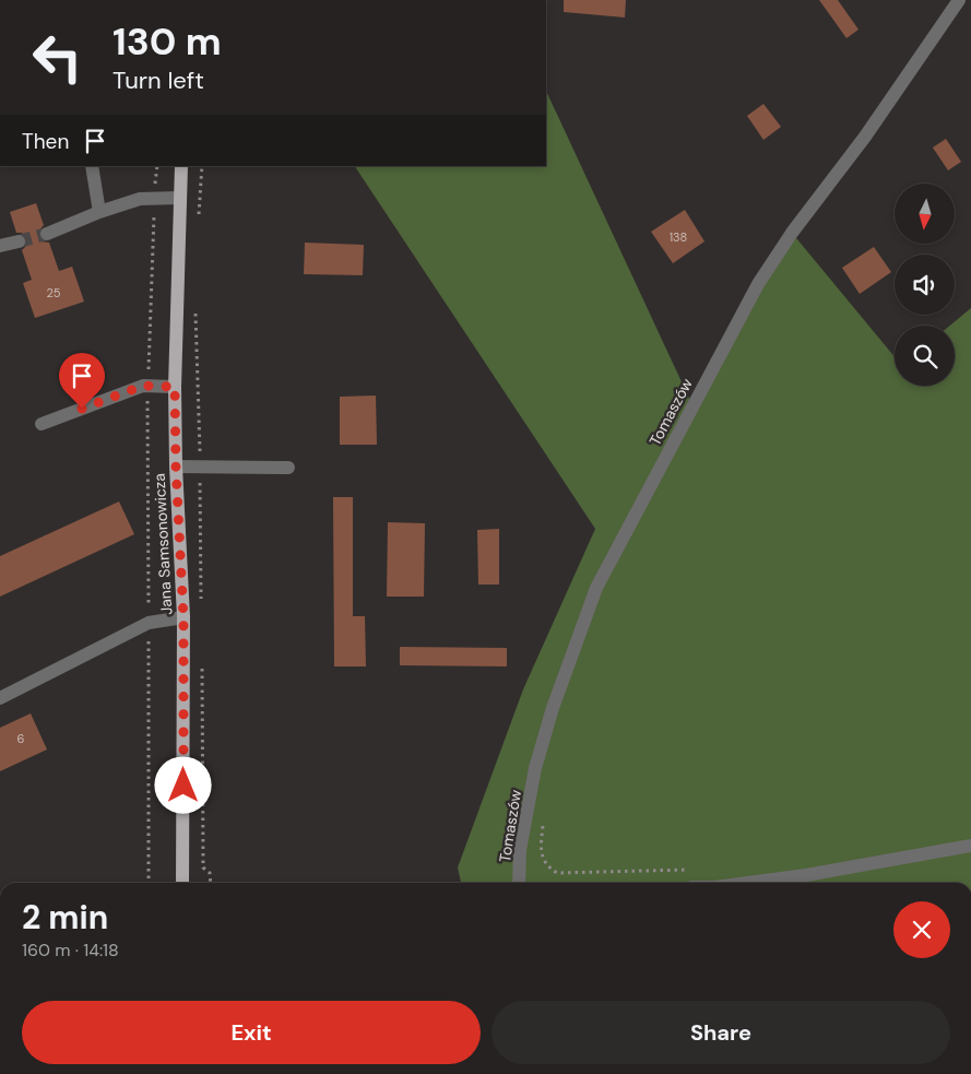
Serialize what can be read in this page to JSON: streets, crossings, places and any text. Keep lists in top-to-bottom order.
{
  "streets": {
    "main road": ["Jana Samsonowicza"],
    "street": ["Tomaszów"]
  },
  "house_numbers": ["138", "25", "6"],
  "north": "bottom",
  "page": {
    "turn": ["130 m", "Turn left"],
    "then": "Then",
    "heading": ["2 min", "160 m · 14:18"],
    "buttons": ["Exit", "Share"]
  }
}
